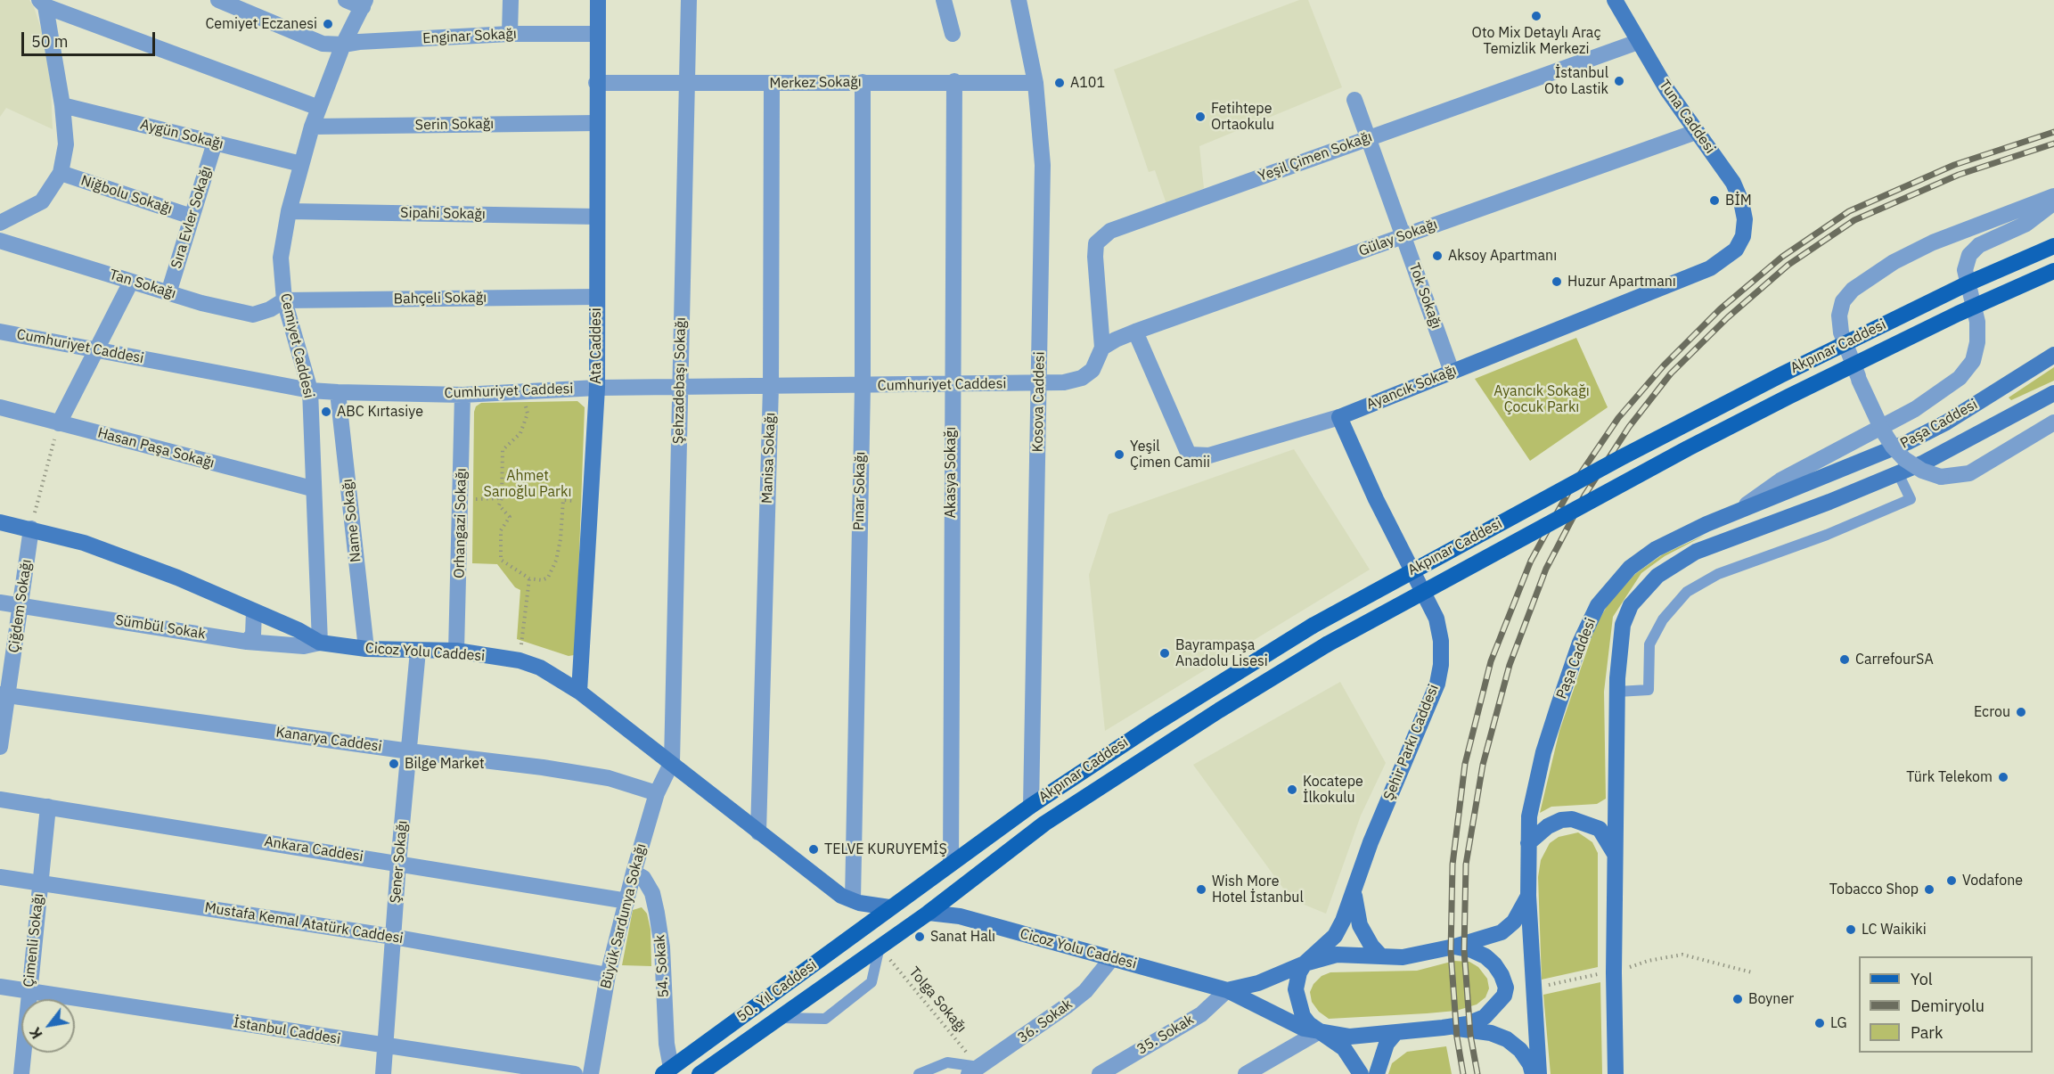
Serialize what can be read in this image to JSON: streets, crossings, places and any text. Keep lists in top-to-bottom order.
{
  "streets": {
    "main road": [
      "Tuna Caddesi",
      "Ata Caddesi",
      "Akpınar Caddesi",
      "Ayancık Sokağı",
      "Paşa Caddesi",
      "Cicoz Yolu Caddesi",
      "Şehir Parkı Caddesi",
      "50. Yıl Caddesi"
    ],
    "street": [
      "Enginar Sokağı",
      "Merkez Sokağı",
      "Serin Sokağı",
      "Aygün Sokağı",
      "Yeşil Çimen Sokağı",
      "Niğbolu Sokağı",
      "Sipahi Sokağı",
      "Sıra Evler Sokağı",
      "Gülay Sokağı",
      "Tan Sokağı",
      "Tok Sokağı",
      "Bahçeli Sokağı",
      "Cemiyet Caddesi",
      "Cumhuriyet Caddesi",
      "Şehzadebaşı Sokağı",
      "Kosova Caddesi",
      "Hasan Paşa Sokağı",
      "Manisa Sokağı",
      "Akasya Sokağı",
      "Pınar Sokağı",
      "Name Sokağı",
      "Orhangazi Sokağı",
      "Çiğdem Sokağı",
      "Sümbül Sokak",
      "Kanarya Caddesi",
      "Ankara Caddesi",
      "Şener Sokağı",
      "Büyük Sardunya Sokağı",
      "Mustafa Kemal Atatürk Caddesi",
      "Çimenli Sokağı",
      "54. Sokak",
      "36. Sokak",
      "İstanbul Caddesi",
      "35. Sokak"
    ],
    "path": ["Tolga Sokağı"]
  },
  "crossings": [
    ["Enginar Sokağı", "Cemiyet Caddesi"],
    ["Enginar Sokağı", "Ata Caddesi"],
    ["Merkez Sokağı", "Ata Caddesi"],
    ["Merkez Sokağı", "Şehzadebaşı Sokağı"],
    ["Merkez Sokağı", "Kosova Caddesi"],
    ["Merkez Sokağı", "Manisa Sokağı"],
    ["Merkez Sokağı", "Akasya Sokağı"],
    ["Merkez Sokağı", "Pınar Sokağı"],
    ["Tuna Caddesi", "Yeşil Çimen Sokağı"],
    ["Tuna Caddesi", "Gülay Sokağı"],
    ["Tuna Caddesi", "Ayancık Sokağı"],
    ["Serin Sokağı", "Cemiyet Caddesi"],
    ["Serin Sokağı", "Ata Caddesi"],
    ["Aygün Sokağı", "Sıra Evler Sokağı"],
    ["Aygün Sokağı", "Cemiyet Caddesi"],
    ["Yeşil Çimen Sokağı", "Gülay Sokağı"],
    ["Yeşil Çimen Sokağı", "Tok Sokağı"],
    ["Yeşil Çimen Sokağı", "Cumhuriyet Caddesi"],
    ["Niğbolu Sokağı", "Sıra Evler Sokağı"],
    ["Sipahi Sokağı", "Cemiyet Caddesi"],
    ["Sipahi Sokağı", "Ata Caddesi"],
    ["Sıra Evler Sokağı", "Tan Sokağı"],
    ["Gülay Sokağı", "Tok Sokağı"],
    ["Gülay Sokağı", "Cumhuriyet Caddesi"],
    ["Gülay Sokağı", "Ayancık Sokağı"],
    ["Tan Sokağı", "Bahçeli Sokağı"],
    ["Tan Sokağı", "Cemiyet Caddesi"],
    ["Tok Sokağı", "Ayancık Sokağı"],
    ["Bahçeli Sokağı", "Cemiyet Caddesi"],
    ["Bahçeli Sokağı", "Ata Caddesi"],
    ["Cemiyet Caddesi", "Cumhuriyet Caddesi"],
    ["Cemiyet Caddesi", "Hasan Paşa Sokağı"],
    ["Cemiyet Caddesi", "Sümbül Sokak"],
    ["Cemiyet Caddesi", "Cicoz Yolu Caddesi"],
    ["Ata Caddesi", "Cumhuriyet Caddesi"],
    ["Ata Caddesi", "Cicoz Yolu Caddesi"],
    ["Cumhuriyet Caddesi", "Şehzadebaşı Sokağı"],
    ["Cumhuriyet Caddesi", "Kosova Caddesi"],
    ["Cumhuriyet Caddesi", "Manisa Sokağı"],
    ["Cumhuriyet Caddesi", "Akasya Sokağı"],
    ["Cumhuriyet Caddesi", "Pınar Sokağı"],
    ["Cumhuriyet Caddesi", "Name Sokağı"],
    ["Cumhuriyet Caddesi", "Orhangazi Sokağı"],
    ["Akpınar Caddesi", "Kosova Caddesi"],
    ["Akpınar Caddesi", "Akasya Sokağı"],
    ["Akpınar Caddesi", "Cicoz Yolu Caddesi"],
    ["Akpınar Caddesi", "50. Yıl Caddesi"],
    ["Şehzadebaşı Sokağı", "Cicoz Yolu Caddesi"],
    ["Şehzadebaşı Sokağı", "Büyük Sardunya Sokağı"],
    ["Ayancık Sokağı", "Şehir Parkı Caddesi"],
    ["Manisa Sokağı", "Cicoz Yolu Caddesi"],
    ["Pınar Sokağı", "Cicoz Yolu Caddesi"],
    ["Name Sokağı", "Cicoz Yolu Caddesi"],
    ["Orhangazi Sokağı", "Cicoz Yolu Caddesi"],
    ["Çiğdem Sokağı", "Sümbül Sokak"],
    ["Çiğdem Sokağı", "Cicoz Yolu Caddesi"],
    ["Çiğdem Sokağı", "Kanarya Caddesi"],
    ["Sümbül Sokak", "Cicoz Yolu Caddesi"],
    ["Cicoz Yolu Caddesi", "Şehir Parkı Caddesi"],
    ["Cicoz Yolu Caddesi", "Şener Sokağı"],
    ["Cicoz Yolu Caddesi", "Büyük Sardunya Sokağı"],
    ["Cicoz Yolu Caddesi", "50. Yıl Caddesi"],
    ["Cicoz Yolu Caddesi", "36. Sokak"],
    ["Cicoz Yolu Caddesi", "35. Sokak"],
    ["Kanarya Caddesi", "Şener Sokağı"],
    ["Kanarya Caddesi", "Büyük Sardunya Sokağı"],
    ["Ankara Caddesi", "Şener Sokağı"],
    ["Ankara Caddesi", "Büyük Sardunya Sokağı"],
    ["Ankara Caddesi", "Çimenli Sokağı"],
    ["Şener Sokağı", "Mustafa Kemal Atatürk Caddesi"],
    ["Şener Sokağı", "İstanbul Caddesi"],
    ["Büyük Sardunya Sokağı", "Mustafa Kemal Atatürk Caddesi"],
    ["Büyük Sardunya Sokağı", "54. Sokak"],
    ["Mustafa Kemal Atatürk Caddesi", "Çimenli Sokağı"],
    ["Çimenli Sokağı", "İstanbul Caddesi"],
    ["54. Sokak", "50. Yıl Caddesi"],
    ["50. Yıl Caddesi", "Tolga Sokağı"],
    ["Tolga Sokağı", "36. Sokak"]
  ],
  "parks": ["Ayancık Sokağı Çocuk Parkı", "Ahmet Sarıoğlu Parkı"],
  "places": [
    "Oto Mix Detaylı Araç Temizlik Merkezi",
    "Cemiyet Eczanesi",
    "İstanbul Oto Lastik",
    "A101",
    "Fetihtepe Ortaokulu",
    "BİM",
    "Aksoy Apartmanı",
    "Huzur Apartmanı",
    "ABC Kırtasiye",
    "Yeşil Çimen Camii",
    "Bayrampaşa Anadolu Lisesi",
    "CarrefourSA",
    "Ecrou",
    "Bilge Market",
    "Türk Telekom",
    "Kocatepe İlkokulu",
    "TELVE KURUYEMİŞ",
    "Vodafone",
    "Wish More Hotel İstanbul",
    "Tobacco Shop",
    "LC Waikiki",
    "Sanat Halı",
    "Boyner",
    "LG"
  ],
  "legend": ["Yol", "Demiryolu", "Park"],
  "scale_bar": "50 m",
  "north": "bottom left"
}
